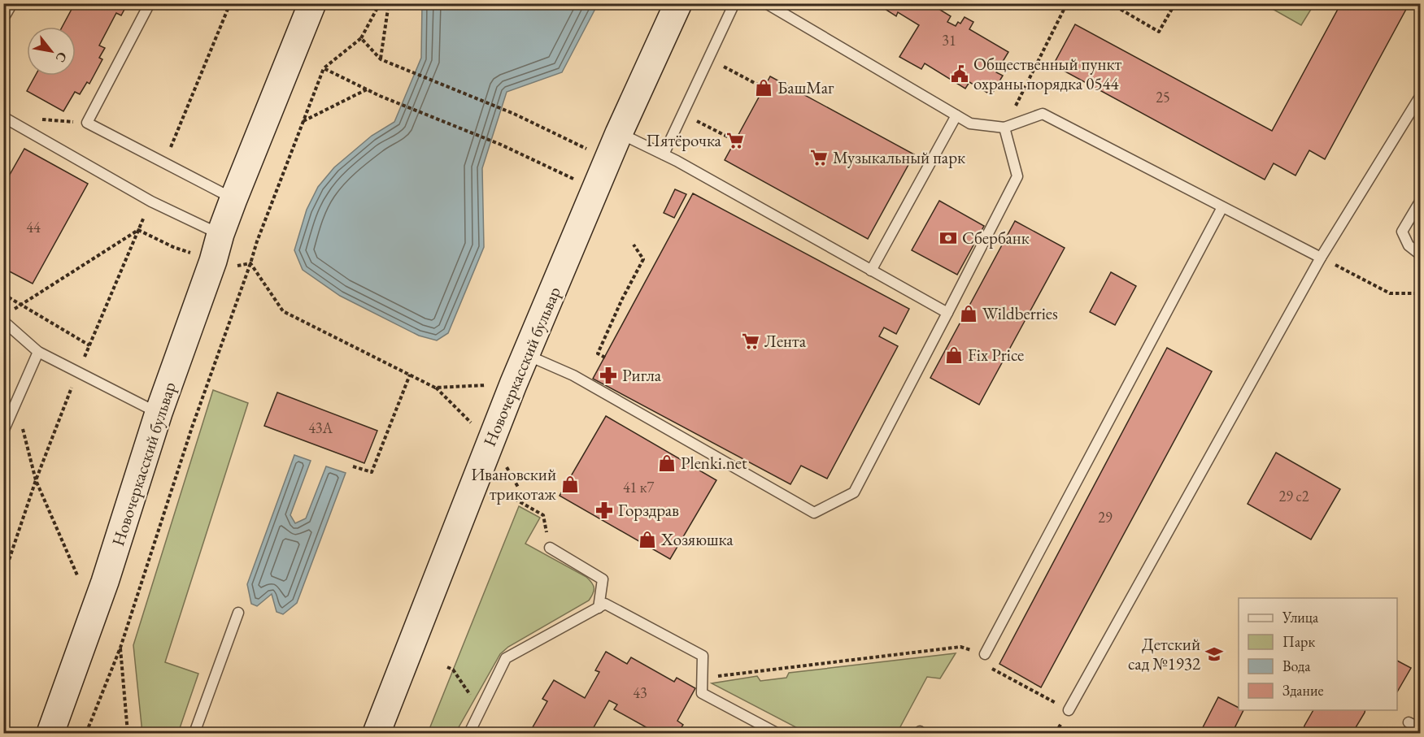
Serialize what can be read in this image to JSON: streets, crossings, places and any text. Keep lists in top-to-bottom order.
{
  "streets": {
    "street": ["Новочеркасский бульвар"]
  },
  "places": {
    "public building": ["Общественный пункт охраны порядка 0544"],
    "shop": [
      "БашМаг",
      "Wildberries",
      "Fix Price",
      "Plenki.net",
      "Ивановский трикотаж",
      "Хозяюшка"
    ],
    "supermarket": ["Пятёрочка", "Музыкальный парк", "Лента"],
    "bank": ["Сбербанк"],
    "pharmacy": ["Ригла", "Горздрав"],
    "school or university": ["Детский сад №1932"]
  },
  "house_numbers": [
    "31",
    "25",
    "44",
    "43А",
    "41 к7",
    "29 с2",
    "29",
    "43"
  ],
  "legend": [
    "Улица",
    "Парк",
    "Вода",
    "Здание"
  ],
  "north": "bottom right"
}
